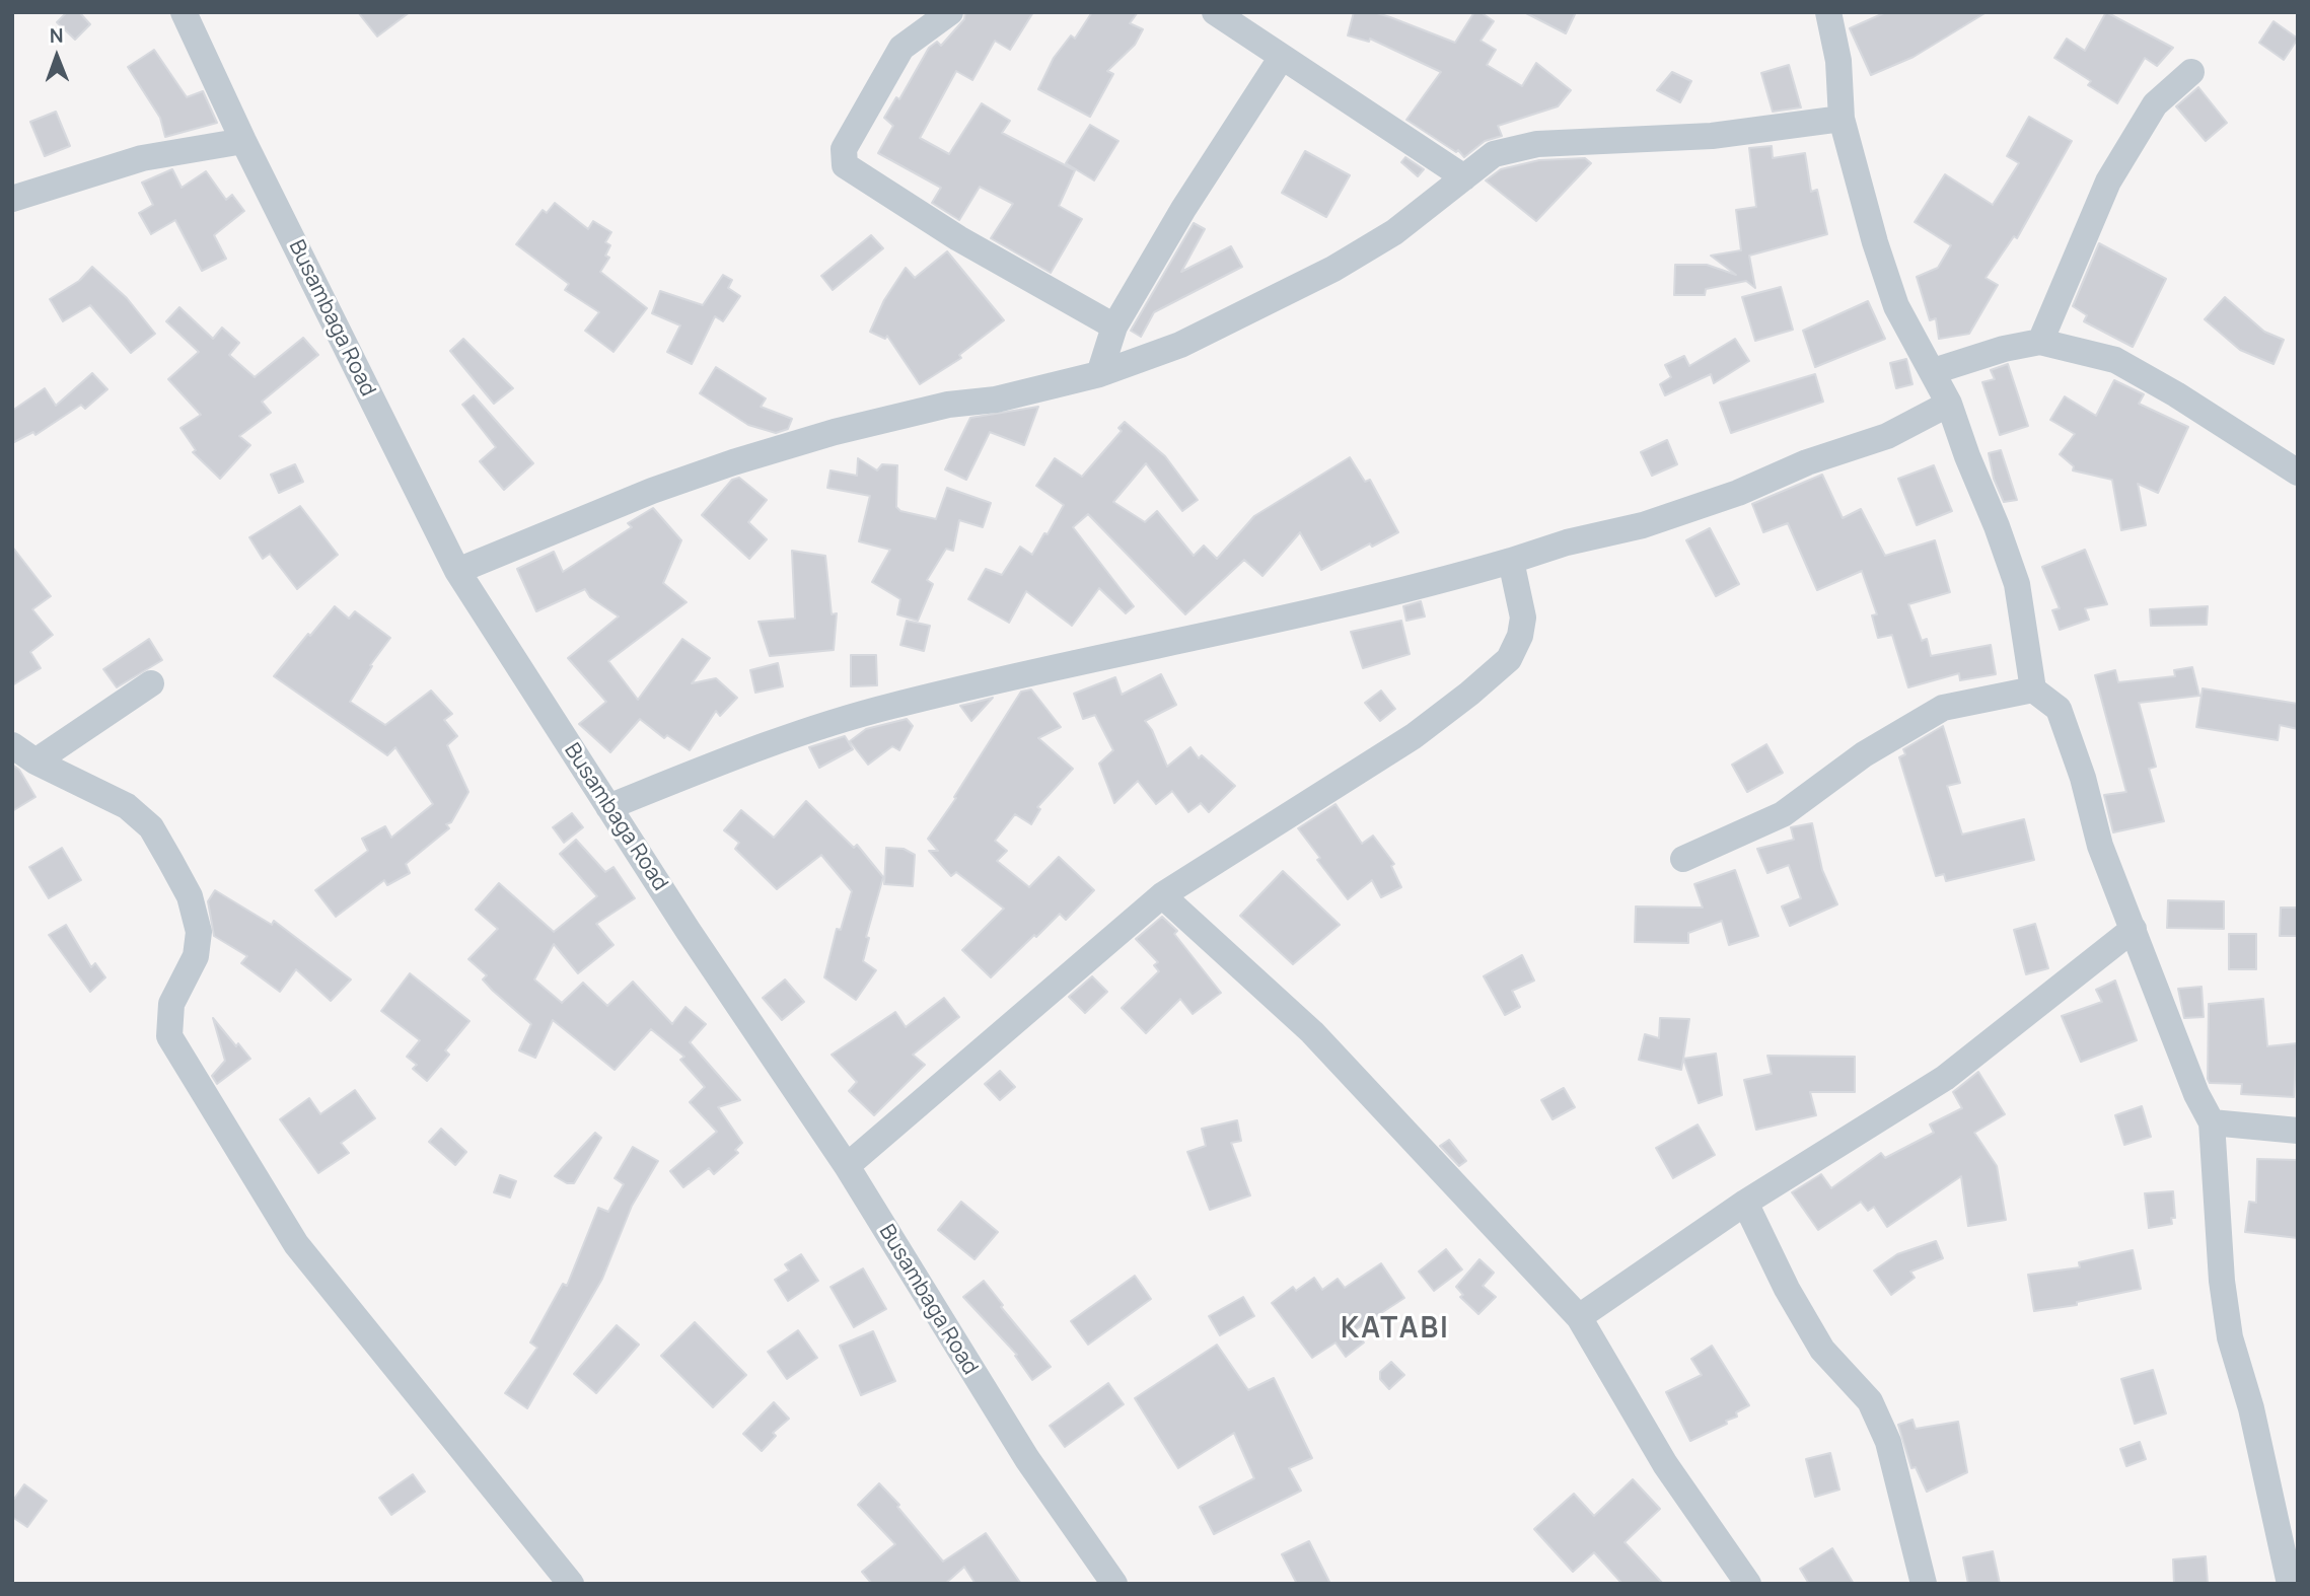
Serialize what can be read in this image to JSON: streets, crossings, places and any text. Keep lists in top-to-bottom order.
{
  "streets": {
    "street": ["Busambaga Road"]
  },
  "districts": ["KATABI"],
  "north": "top"
}
